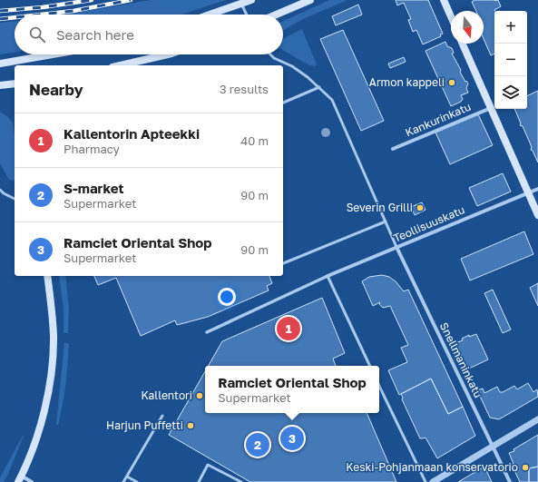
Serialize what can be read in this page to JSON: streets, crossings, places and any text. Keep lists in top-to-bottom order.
{
  "streets": {
    "street": ["Kankurinkatu", "Teollisuuskatu", "Snellmaninkatu"]
  },
  "crossings": [
    ["Teollisuuskatu", "Snellmaninkatu"]
  ],
  "places": [
    "Armon kappeli",
    "Severin Grilli",
    "Kallentori",
    "Harjun Puffetti",
    "Keski-Pohjanmaan konservatorio"
  ],
  "north": "bottom",
  "page": {
    "map_buttons": ["+", "−"],
    "search": "Search here",
    "heading": ["Nearby", "3 results"],
    "list": [
      {
        "mark": "1",
        "name": "Kallentorin Apteekki",
        "note": "Pharmacy",
        "value": "40 m"
      },
      {
        "mark": "2",
        "name": "S-market",
        "note": "Supermarket",
        "value": "90 m"
      },
      {
        "mark": "3",
        "name": "Ramciet Oriental Shop",
        "note": "Supermarket",
        "value": "90 m"
      }
    ],
    "pins": ["1", "3", "2"],
    "popup": ["Ramciet Oriental Shop", "Supermarket"]
  }
}
